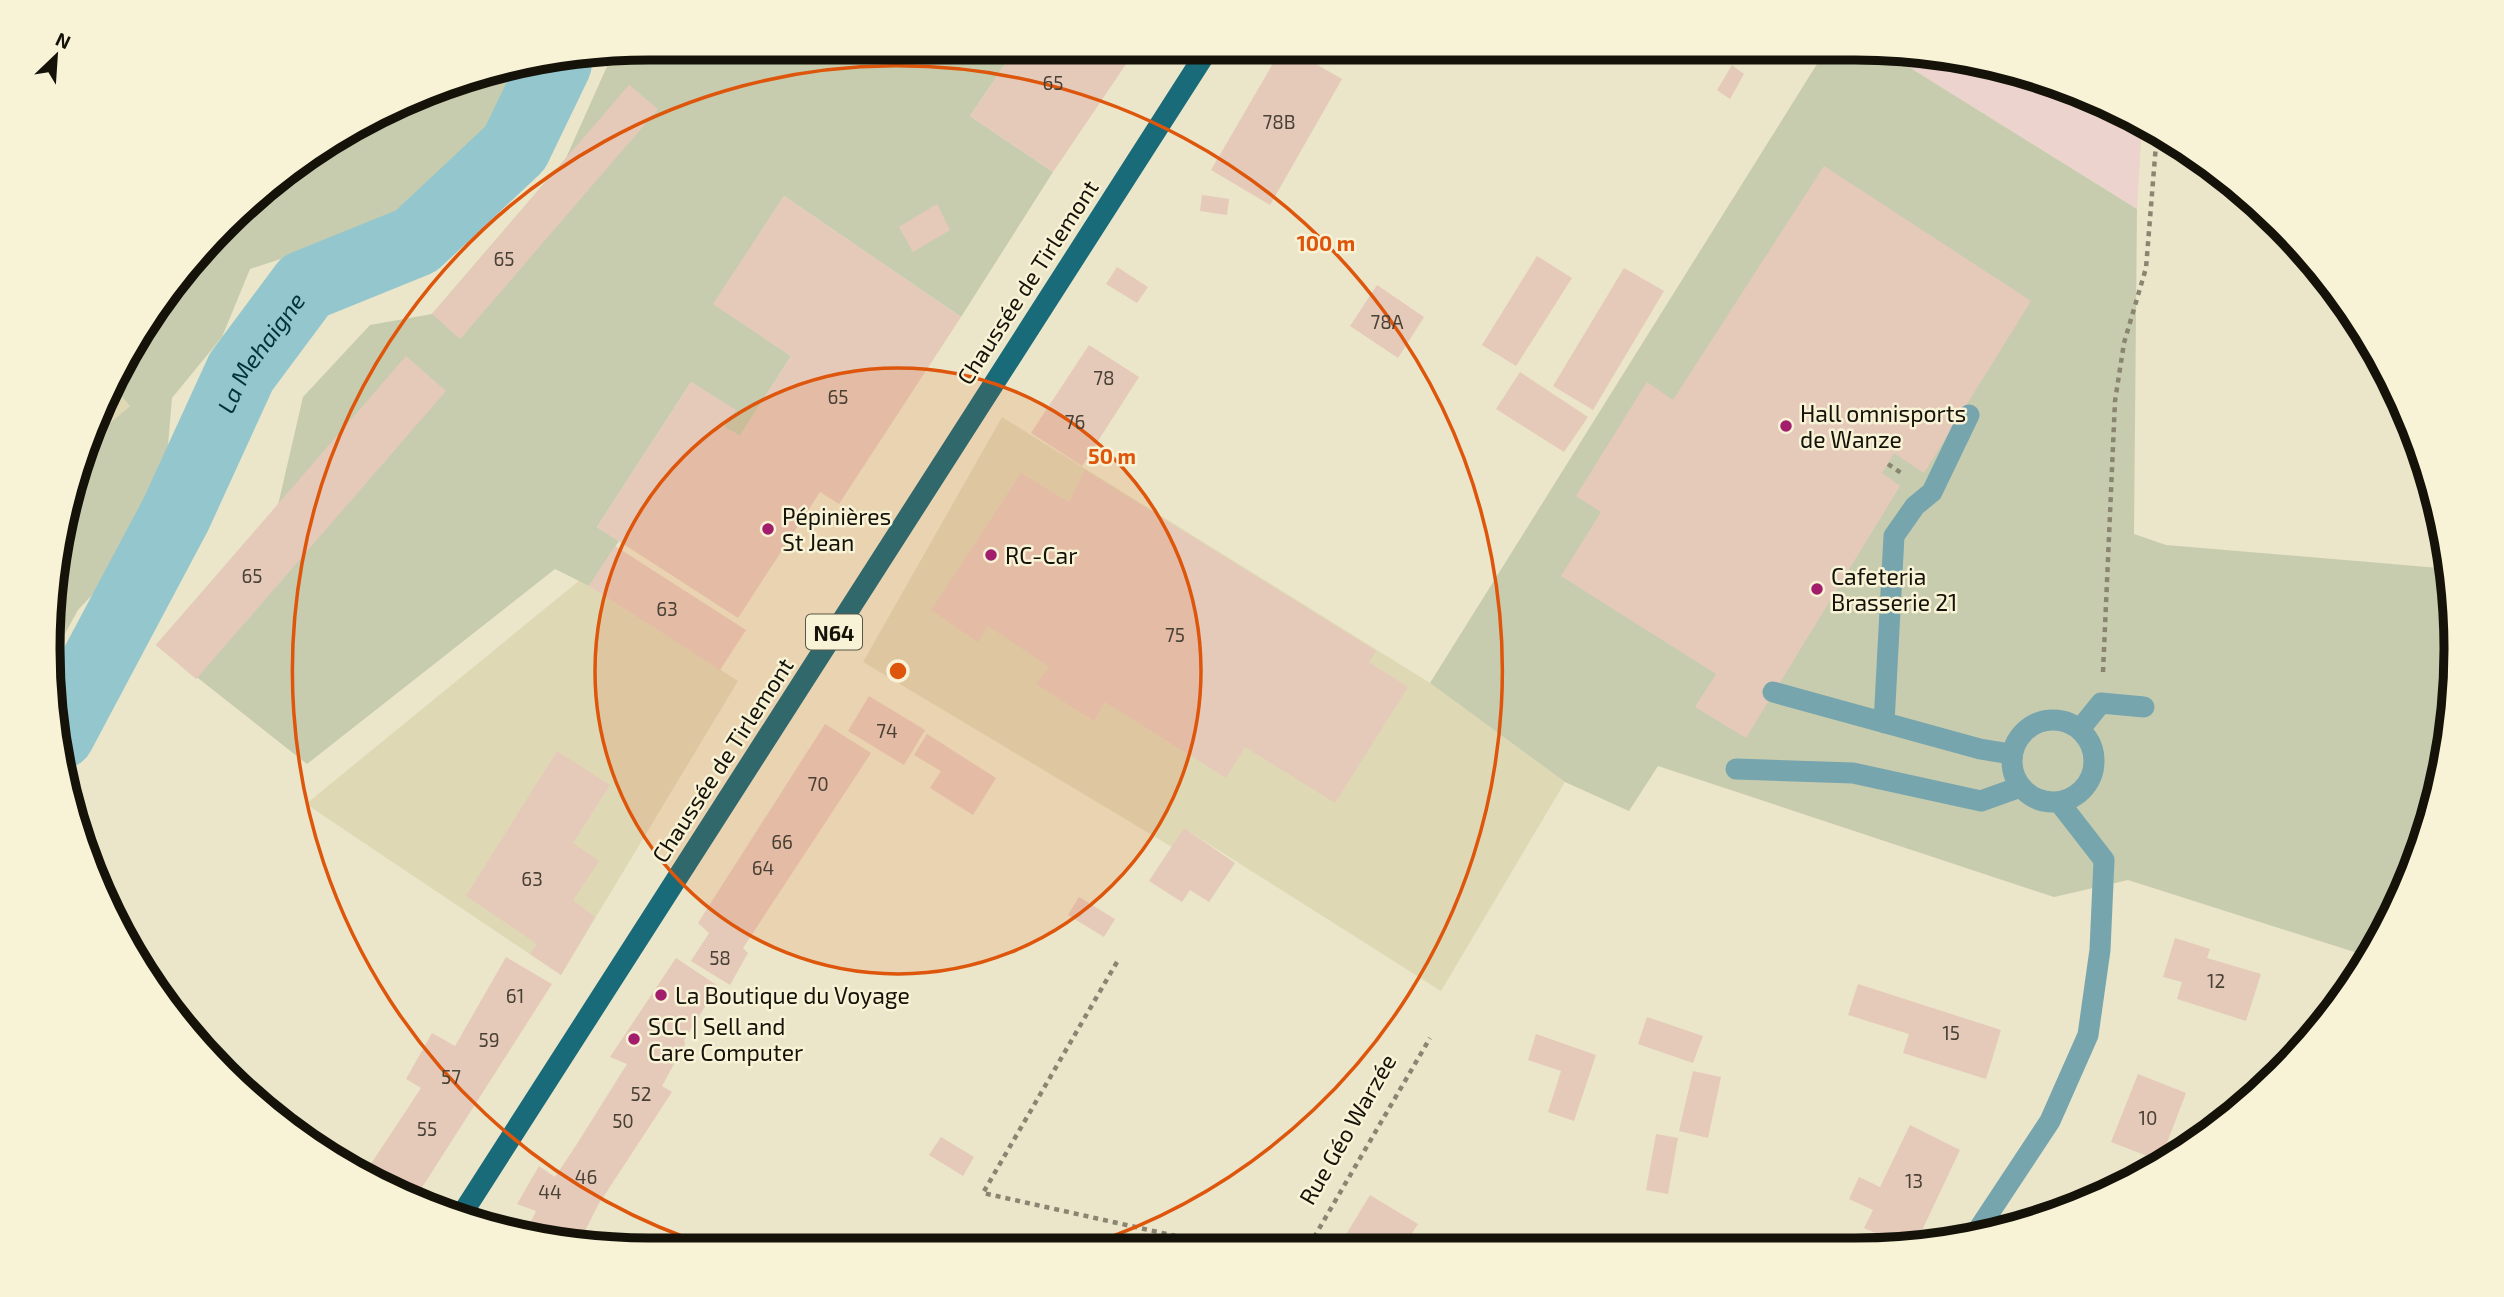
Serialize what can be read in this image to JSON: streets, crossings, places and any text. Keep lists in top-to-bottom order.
{
  "streets": {
    "main road": ["Chaussée de Tirlemont", "N64"],
    "path": ["Rue Géo Warzée"]
  },
  "water": ["La Mehaigne"],
  "places": [
    "Hall omnisports de Wanze",
    "Pépinières St Jean",
    "RC-Car",
    "Cafeteria Brasserie 21",
    "La Boutique du Voyage",
    "SCC | Sell and Care Computer"
  ],
  "house_numbers": [
    "65",
    "78B",
    "65",
    "78A",
    "78",
    "65",
    "76",
    "65",
    "63",
    "75",
    "74",
    "70",
    "66",
    "64",
    "63",
    "58",
    "12",
    "61",
    "15",
    "59",
    "57",
    "52",
    "10",
    "50",
    "55",
    "46",
    "13",
    "44"
  ],
  "north": "top right",
  "rings": ["100 m", "50 m"]
}
